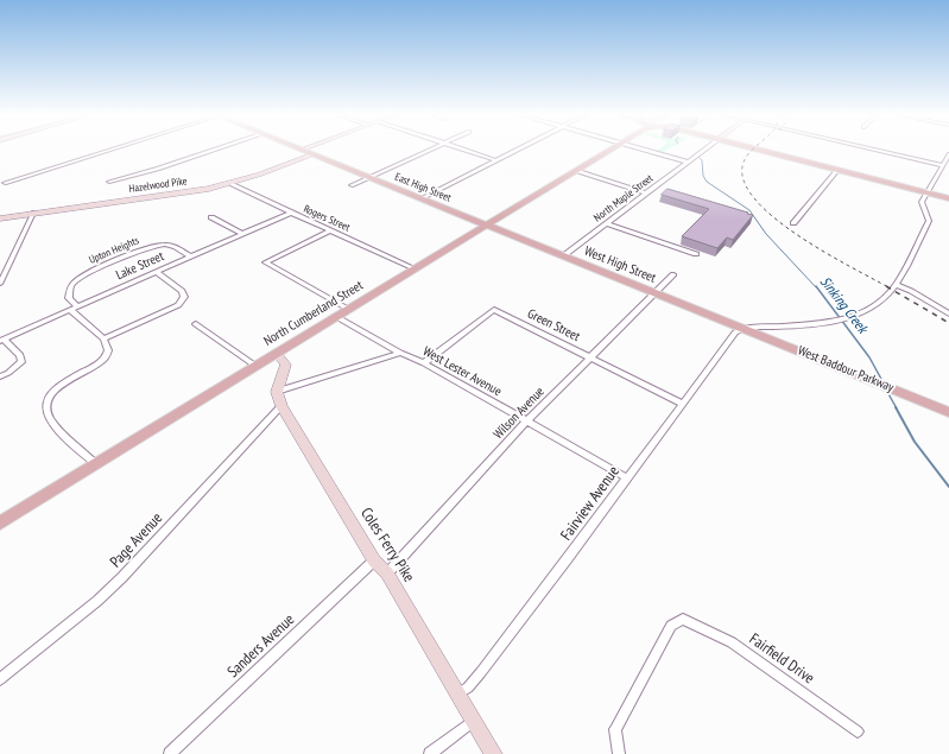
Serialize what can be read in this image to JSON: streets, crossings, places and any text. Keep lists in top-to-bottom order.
{
  "streets": {
    "main road": [
      "East High Street",
      "West High Street",
      "North Cumberland Street",
      "West Baddour Parkway"
    ],
    "street": [
      "Hazelwood Pike",
      "North Maple Street",
      "Rogers Street",
      "Upton Heights",
      "Lake Street",
      "Green Street",
      "West Lester Avenue",
      "Wilson Avenue",
      "Fairview Avenue",
      "Page Avenue",
      "Coles Ferry Pike",
      "Sanders Avenue",
      "Fairfield Drive"
    ]
  },
  "crossings": [
    ["Hazelwood Pike", "East High Street"],
    ["Hazelwood Pike", "Rogers Street"],
    ["East High Street", "West High Street"],
    ["East High Street", "North Cumberland Street"],
    ["North Maple Street", "West High Street"],
    ["Rogers Street", "Lake Street"],
    ["Rogers Street", "North Cumberland Street"],
    ["Upton Heights", "Lake Street"],
    ["West High Street", "North Cumberland Street"],
    ["West High Street", "West Baddour Parkway"],
    ["West High Street", "Wilson Avenue"],
    ["West High Street", "Fairview Avenue"],
    ["North Cumberland Street", "West Lester Avenue"],
    ["Green Street", "West Lester Avenue"],
    ["Green Street", "Wilson Avenue"],
    ["Green Street", "Fairview Avenue"],
    ["West Baddour Parkway", "Fairview Avenue"],
    ["West Lester Avenue", "Wilson Avenue"],
    ["West Lester Avenue", "Fairview Avenue"],
    ["Wilson Avenue", "Coles Ferry Pike"],
    ["Fairview Avenue", "Coles Ferry Pike"],
    ["Page Avenue", "Coles Ferry Pike"],
    ["Coles Ferry Pike", "Sanders Avenue"]
  ],
  "water": ["Sinking Creek"]
}
